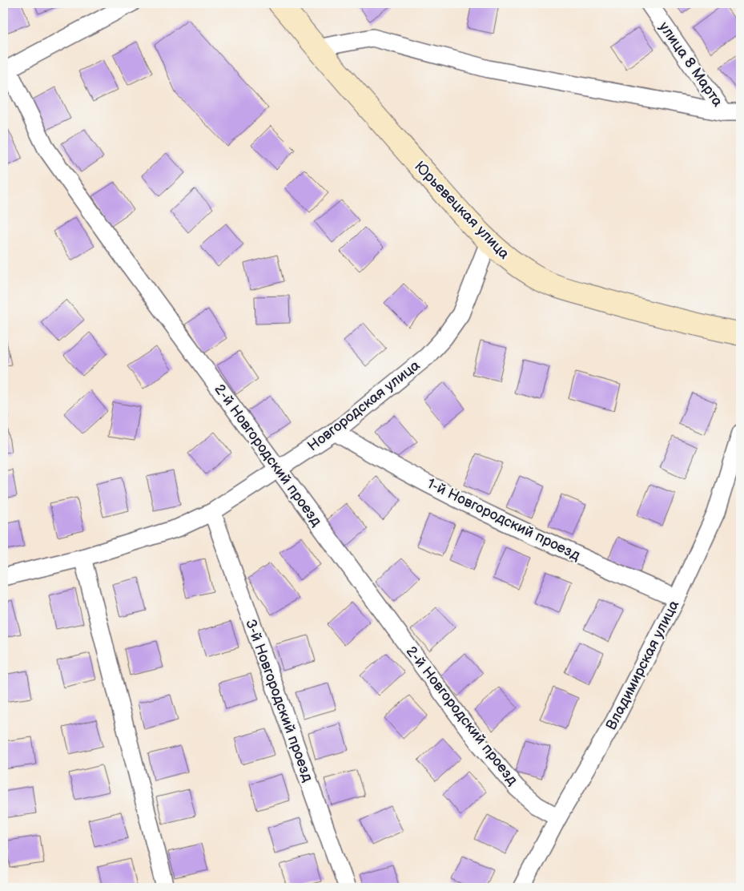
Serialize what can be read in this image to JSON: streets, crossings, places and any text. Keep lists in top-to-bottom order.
{
  "streets": {
    "main road": ["Юрьевецкая улица"],
    "street": [
      "улица 8 Марта",
      "Новгородская улица",
      "2-й Новгородский проезд",
      "1-й Новгородский проезд",
      "Владимирская улица",
      "3-й Новгородский проезд"
    ]
  },
  "crossings": [
    ["Юрьевецкая улица", "Новгородская улица"],
    ["Новгородская улица", "2-й Новгородский проезд"],
    ["Новгородская улица", "1-й Новгородский проезд"],
    ["Новгородская улица", "3-й Новгородский проезд"],
    ["2-й Новгородский проезд", "Владимирская улица"],
    ["1-й Новгородский проезд", "Владимирская улица"]
  ]
}
